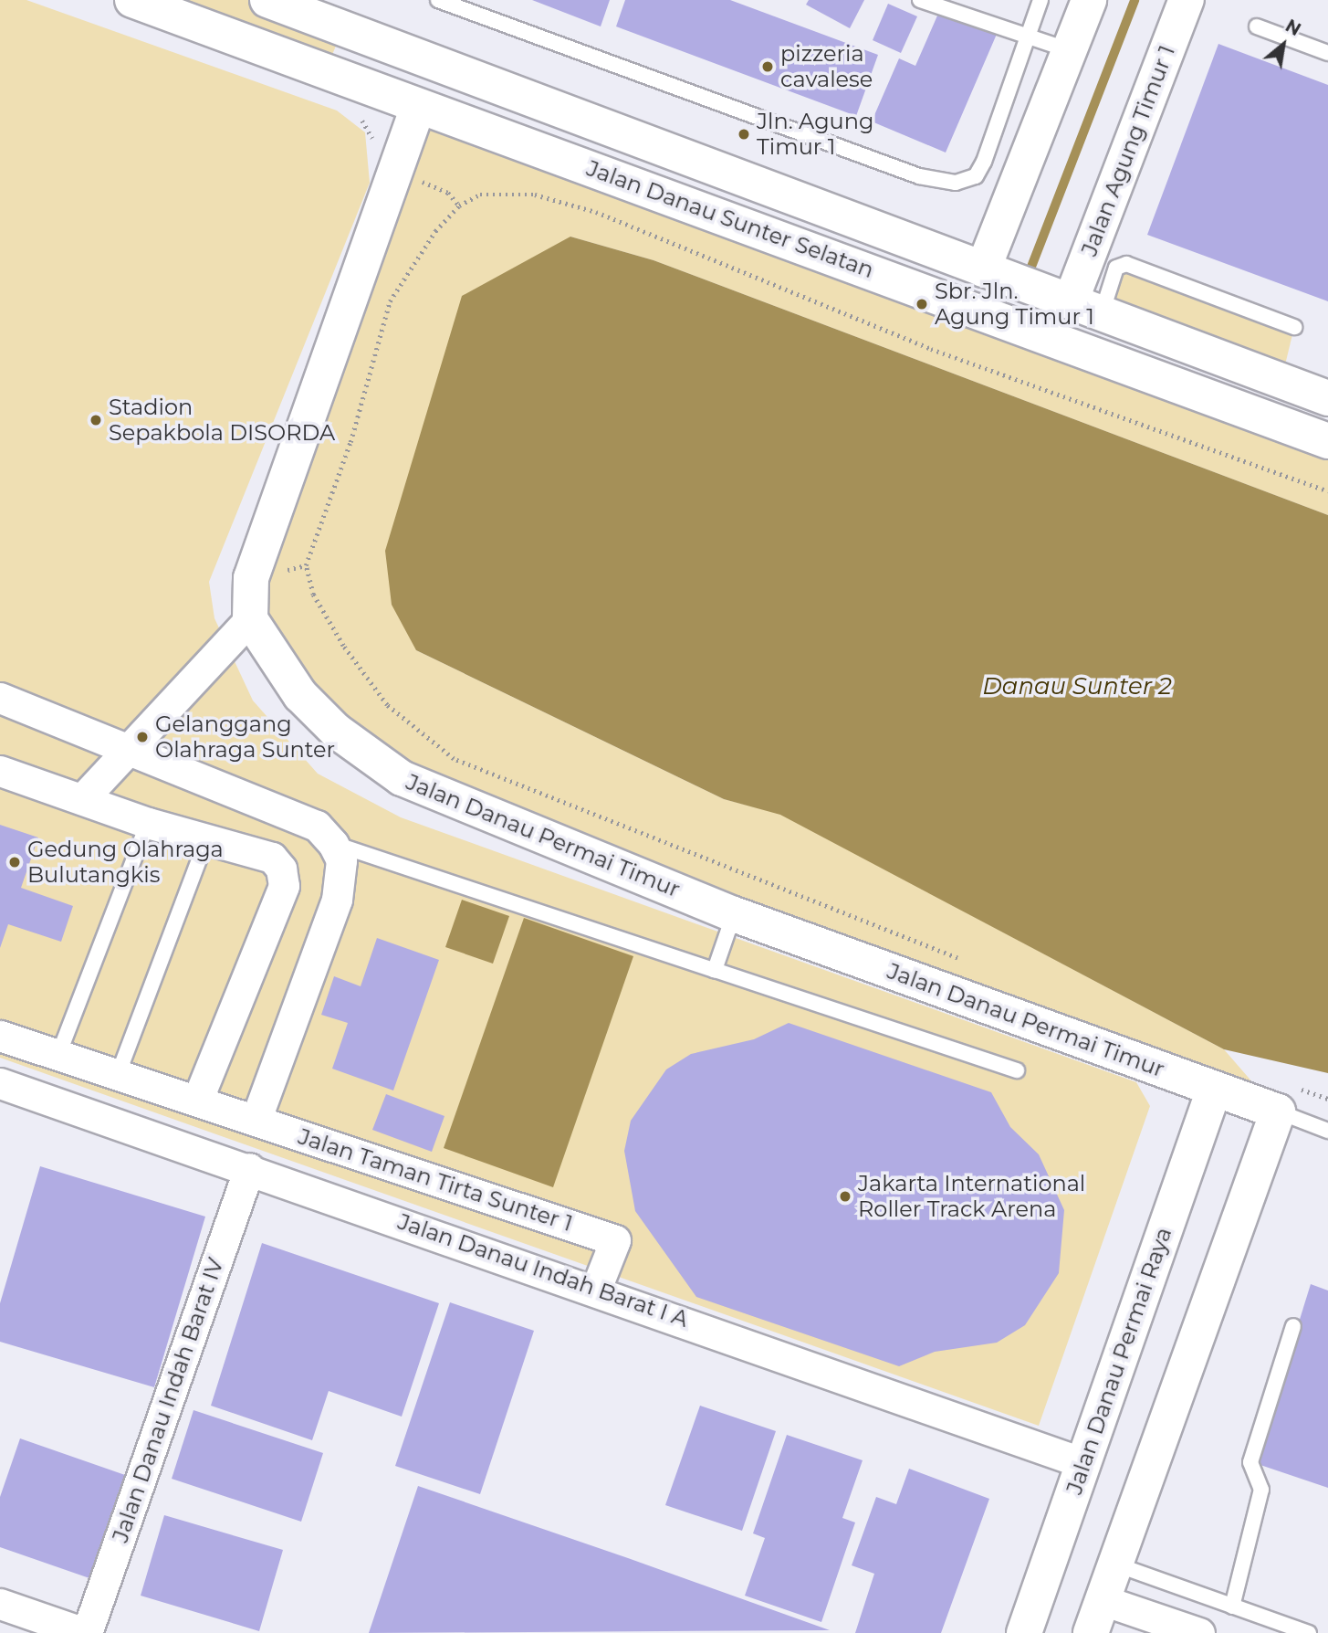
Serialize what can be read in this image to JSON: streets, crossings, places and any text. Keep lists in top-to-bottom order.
{
  "streets": {
    "street": [
      "Jalan Agung Timur 1",
      "Jalan Danau Sunter Selatan",
      "Jalan Danau Permai Timur",
      "Jalan Taman Tirta Sunter 1",
      "Jalan Danau Indah Barat I A",
      "Jalan Danau Permai Raya",
      "Jalan Danau Indah Barat IV"
    ]
  },
  "crossings": [
    ["Jalan Agung Timur 1", "Jalan Danau Sunter Selatan"],
    ["Jalan Danau Permai Timur", "Jalan Danau Permai Raya"],
    ["Jalan Taman Tirta Sunter 1", "Jalan Danau Indah Barat I A"],
    ["Jalan Danau Indah Barat I A", "Jalan Danau Permai Raya"],
    ["Jalan Danau Indah Barat I A", "Jalan Danau Indah Barat IV"]
  ],
  "water": ["Danau Sunter 2"],
  "places": [
    "pizzeria cavalese",
    "Jln. Agung Timur 1",
    "Sbr. Jln. Agung Timur 1",
    "Stadion Sepakbola DISORDA",
    "Gelanggang Olahraga Sunter",
    "Gedung Olahraga Bulutangkis",
    "Jakarta International Roller Track Arena"
  ],
  "north": "top right"
}
